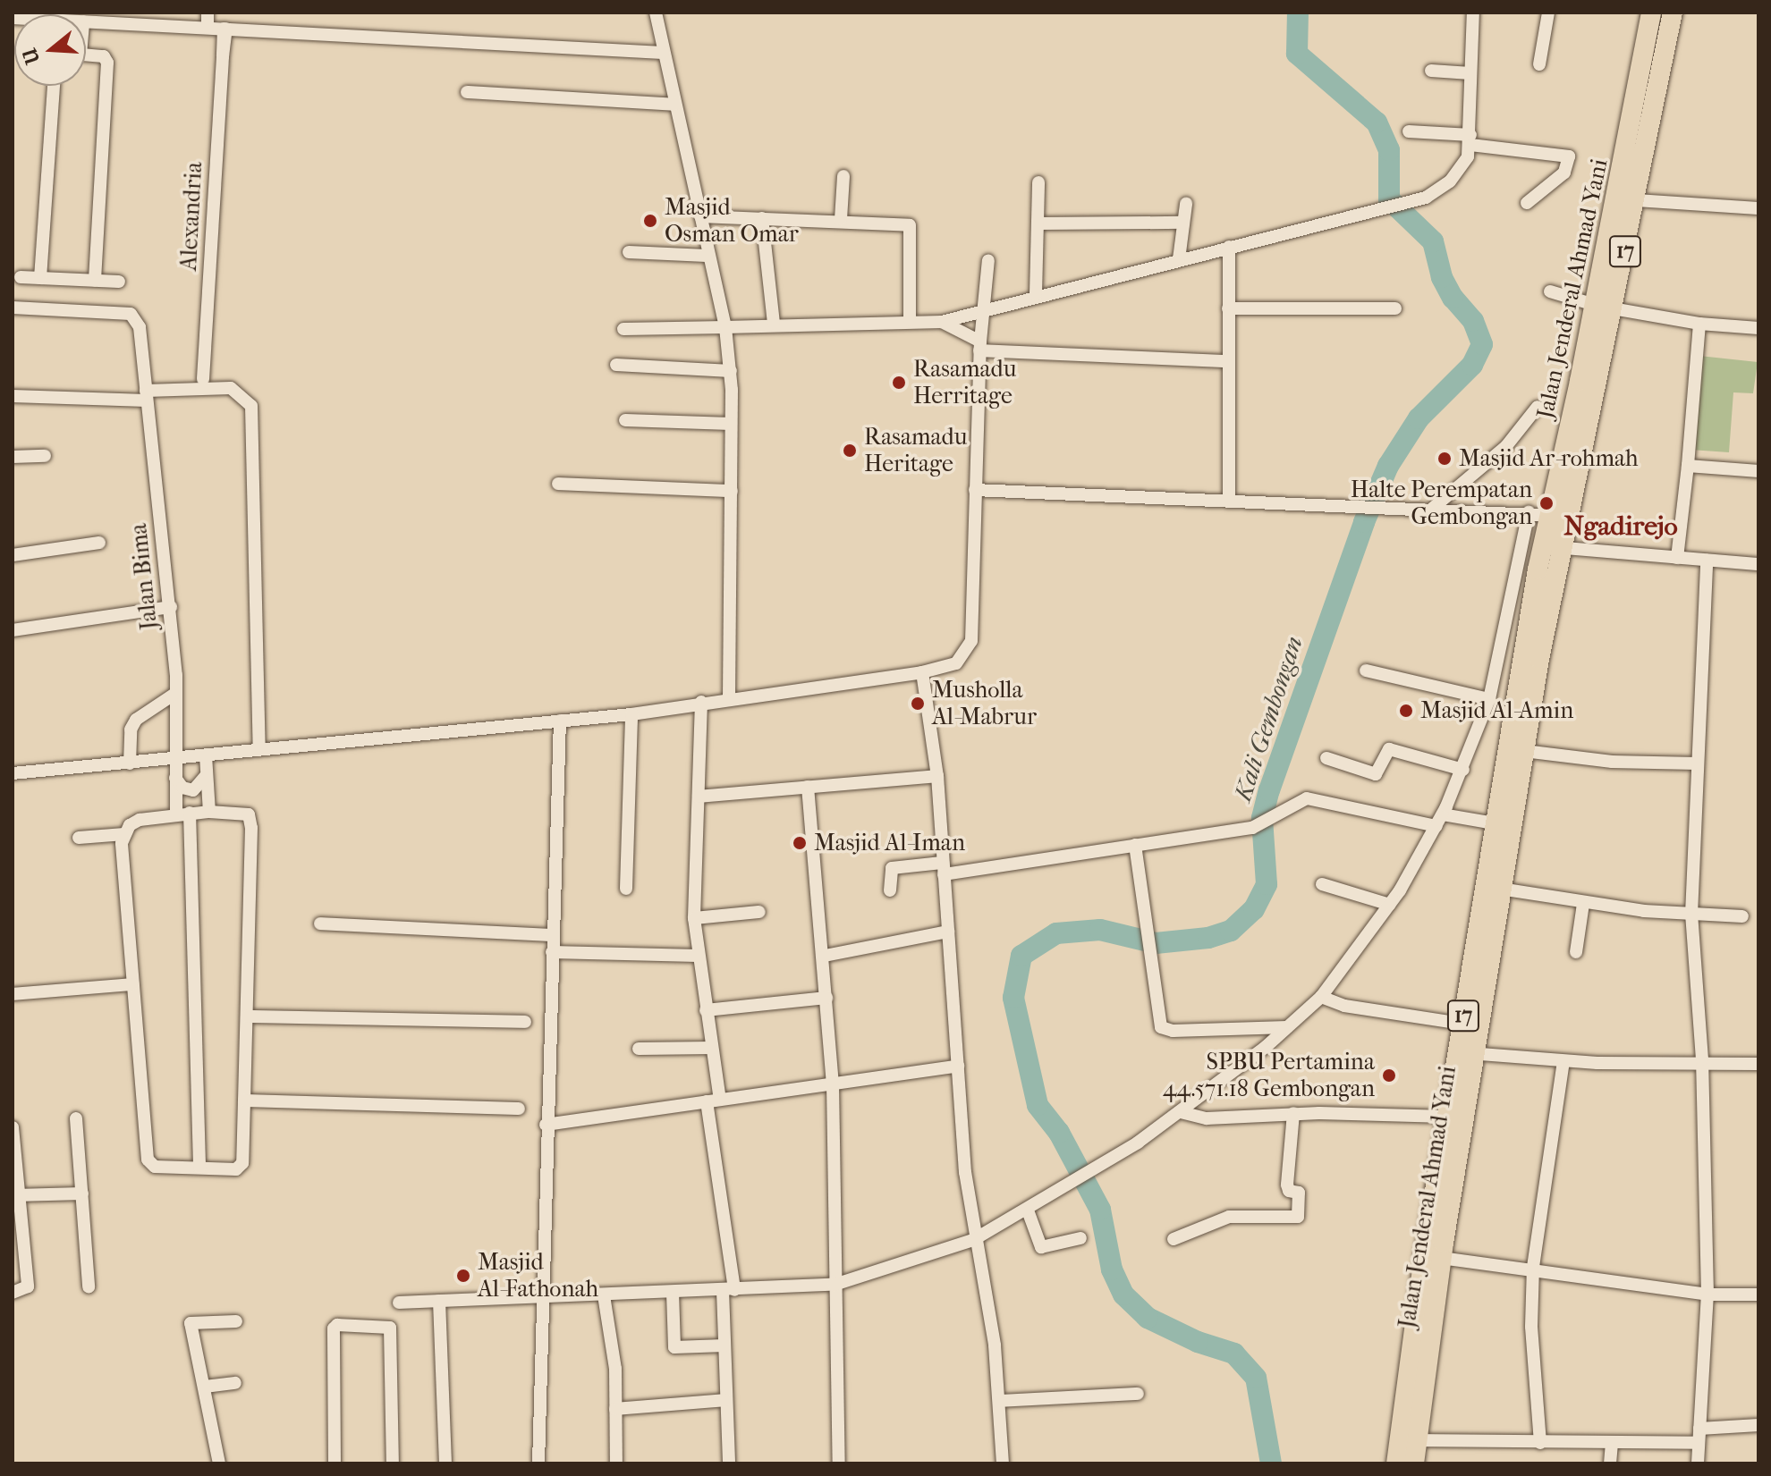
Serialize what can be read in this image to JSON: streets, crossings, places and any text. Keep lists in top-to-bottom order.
{
  "streets": {
    "highway": ["17", "Jalan Jenderal Ahmad Yani"],
    "street": ["Alexandria", "Jalan Bima"]
  },
  "districts": ["Ngadirejo"],
  "water": ["Kali Gembongan"],
  "places": [
    "Masjid Osman Omar",
    "Rasamadu Herritage",
    "Rasamadu Heritage",
    "Masjid Ar-rohmah",
    "Halte Perempatan Gembongan",
    "Musholla Al-Mabrur",
    "Masjid Al-Amin",
    "Masjid Al-Iman",
    "SPBU Pertamina 44.571.18 Gembongan",
    "Masjid Al-Fathonah"
  ],
  "north": "left"
}
